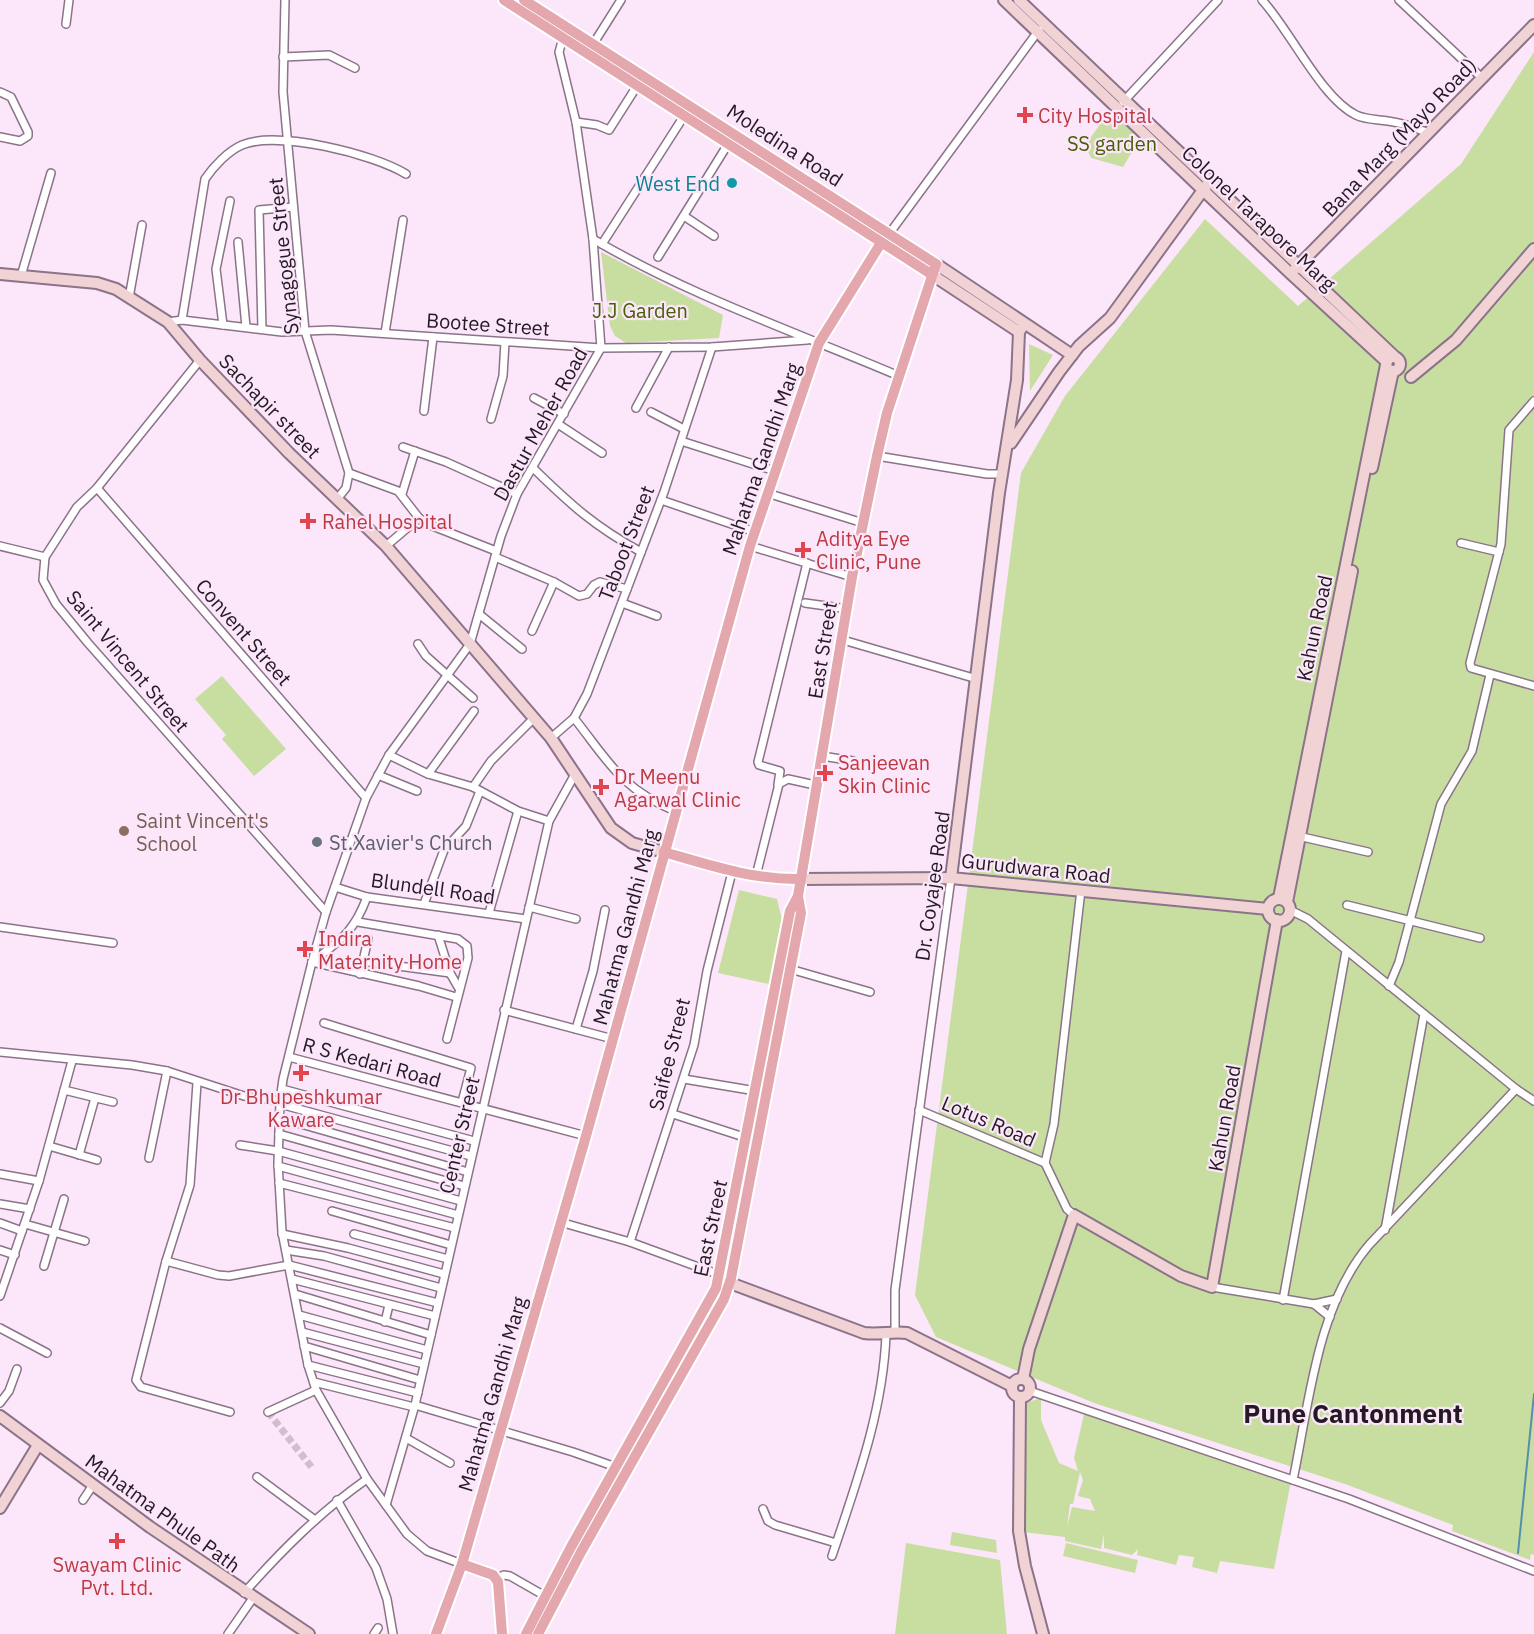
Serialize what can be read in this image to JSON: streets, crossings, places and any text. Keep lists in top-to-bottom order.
{
  "streets": {
    "main road": ["Moledina Road", "Mahatma Gandhi Marg", "East Street"],
    "street": [
      "Bana Marg (Mayo Road)",
      "Colonel Tarapore Marg",
      "Synagogue Street",
      "Bootee Street",
      "Sachapir street",
      "Dastur Meher Road",
      "Taboot Street",
      "Kahun Road",
      "Convent Street",
      "Saint Vincent Street",
      "Gurudwara Road",
      "Dr. Coyajee Road",
      "Blundell Road",
      "Saifee Street",
      "R S Kedari Road",
      "Lotus Road",
      "Center Street",
      "Mahatma Phule Path"
    ]
  },
  "crossings": [
    ["Bana Marg (Mayo Road)", "Colonel Tarapore Marg"],
    ["Moledina Road", "Dastur Meher Road"],
    ["Moledina Road", "Mahatma Gandhi Marg"],
    ["Moledina Road", "East Street"],
    ["Colonel Tarapore Marg", "Kahun Road"],
    ["Synagogue Street", "Bootee Street"],
    ["Bootee Street", "Sachapir street"],
    ["Bootee Street", "Dastur Meher Road"],
    ["Bootee Street", "Taboot Street"],
    ["Sachapir street", "Dastur Meher Road"],
    ["Dastur Meher Road", "Mahatma Gandhi Marg"],
    ["Dastur Meher Road", "Convent Street"],
    ["Dastur Meher Road", "Saint Vincent Street"],
    ["Dastur Meher Road", "Blundell Road"],
    ["Dastur Meher Road", "R S Kedari Road"],
    ["Dastur Meher Road", "Center Street"],
    ["Mahatma Gandhi Marg", "R S Kedari Road"],
    ["Kahun Road", "Gurudwara Road"],
    ["East Street", "Gurudwara Road"],
    ["Gurudwara Road", "Dr. Coyajee Road"],
    ["Dr. Coyajee Road", "Lotus Road"],
    ["Blundell Road", "Center Street"],
    ["R S Kedari Road", "Center Street"]
  ],
  "districts": ["Pune Cantonment"],
  "parks": ["SS garden", "J.J Garden"],
  "places": {
    "health": [
      "City Hospital",
      "Rahel Hospital",
      "Aditya Eye Clinic, Pune",
      "Sanjeevan Skin Clinic",
      "Dr Meenu Agarwal Clinic",
      "Indira Maternity Home",
      "Dr Bhupeshkumar Kaware",
      "Swayam Clinic Pvt. Ltd."
    ],
    "other": ["West End", "Saint Vincent's School", "St.Xavier's Church"]
  }
}
